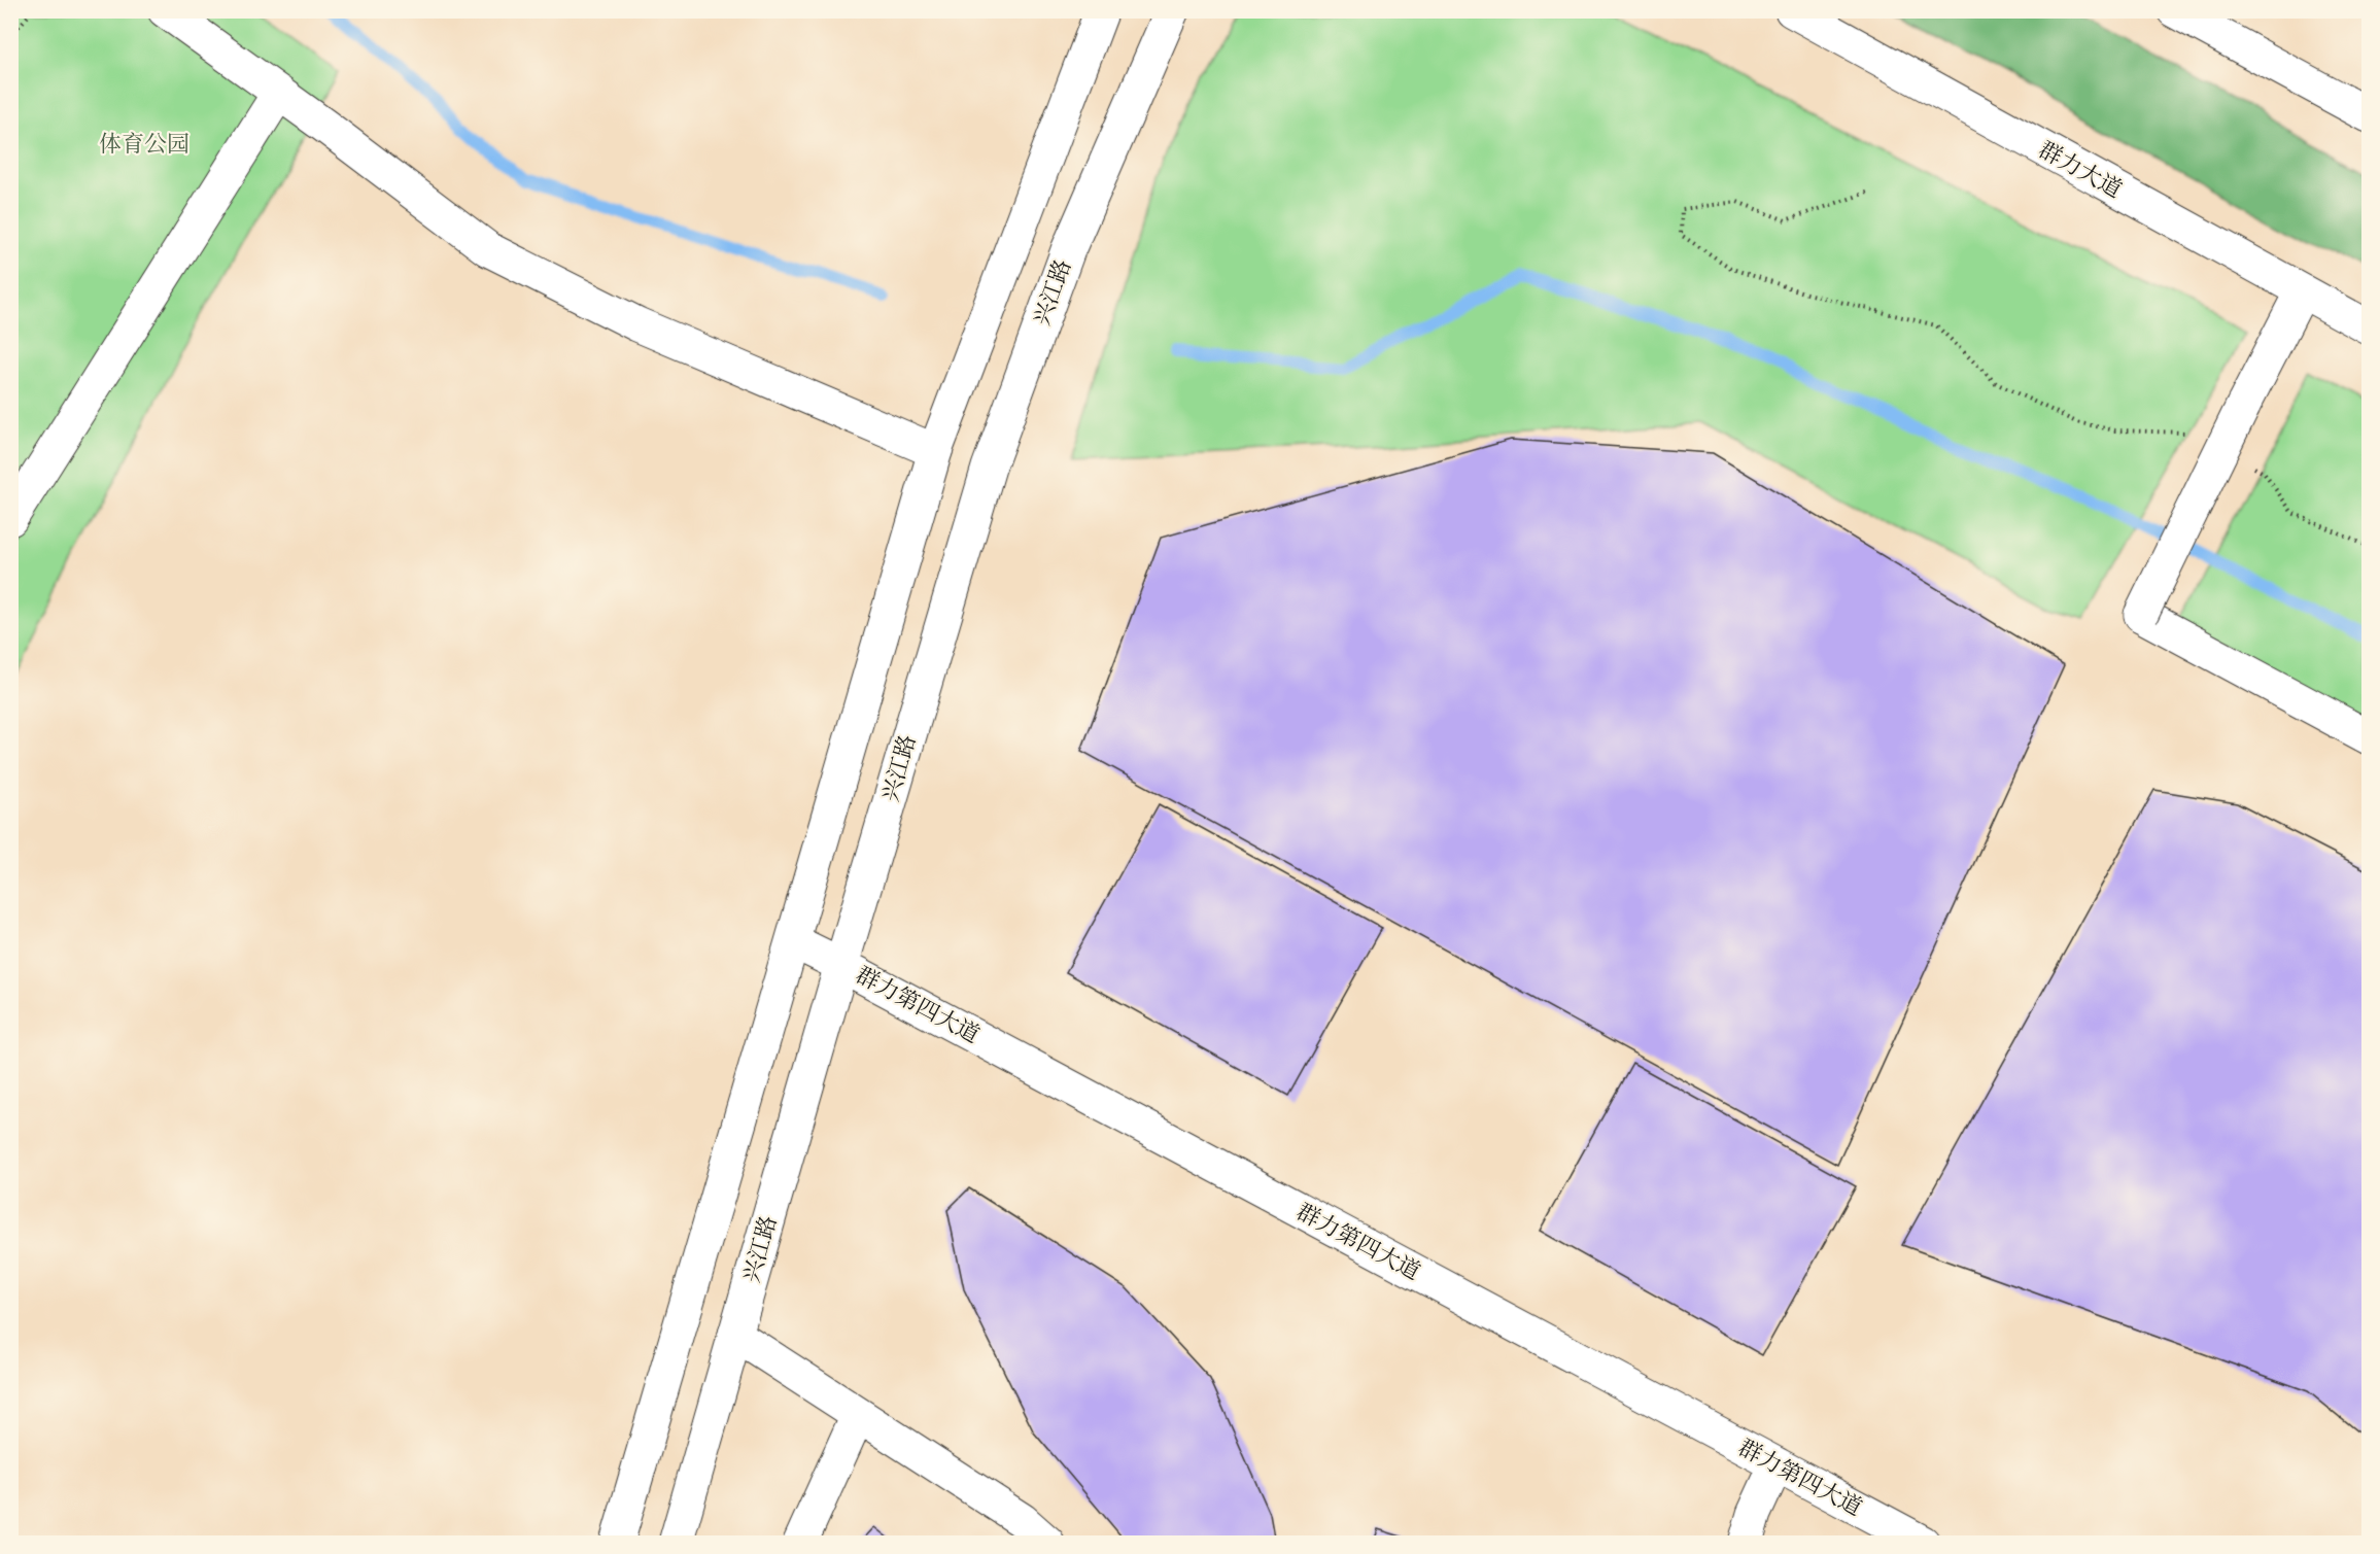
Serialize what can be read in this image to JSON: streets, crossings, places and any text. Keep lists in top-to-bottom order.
{
  "streets": {
    "main road": ["群力大道", "兴江路", "群力第四大道"]
  },
  "crossings": [
    ["兴江路", "群力第四大道"]
  ],
  "parks": ["体育公园"]
}
